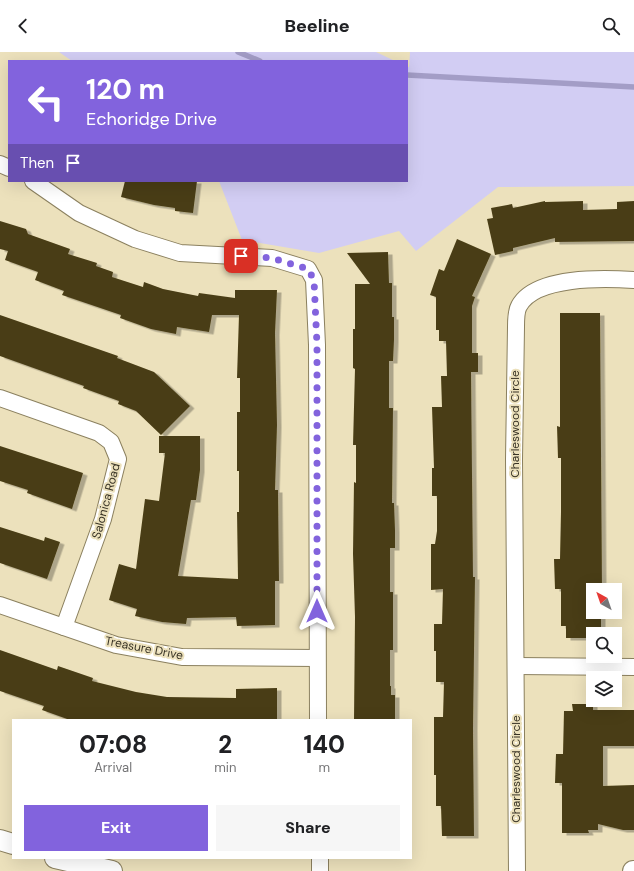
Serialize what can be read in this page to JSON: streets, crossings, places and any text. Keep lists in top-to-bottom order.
{
  "streets": {
    "street": ["Charleswood Circle", "Salonica Road", "Treasure Drive"]
  },
  "crossings": [
    ["Salonica Road", "Treasure Drive"]
  ],
  "north": "top left",
  "page": {
    "header": "Beeline",
    "turn": ["120 m", "Echoridge Drive"],
    "then": "Then",
    "eta": [
      "07:08",
      "Arrival",
      "2",
      "min",
      "140",
      "m"
    ],
    "buttons": ["Exit", "Share"]
  }
}
